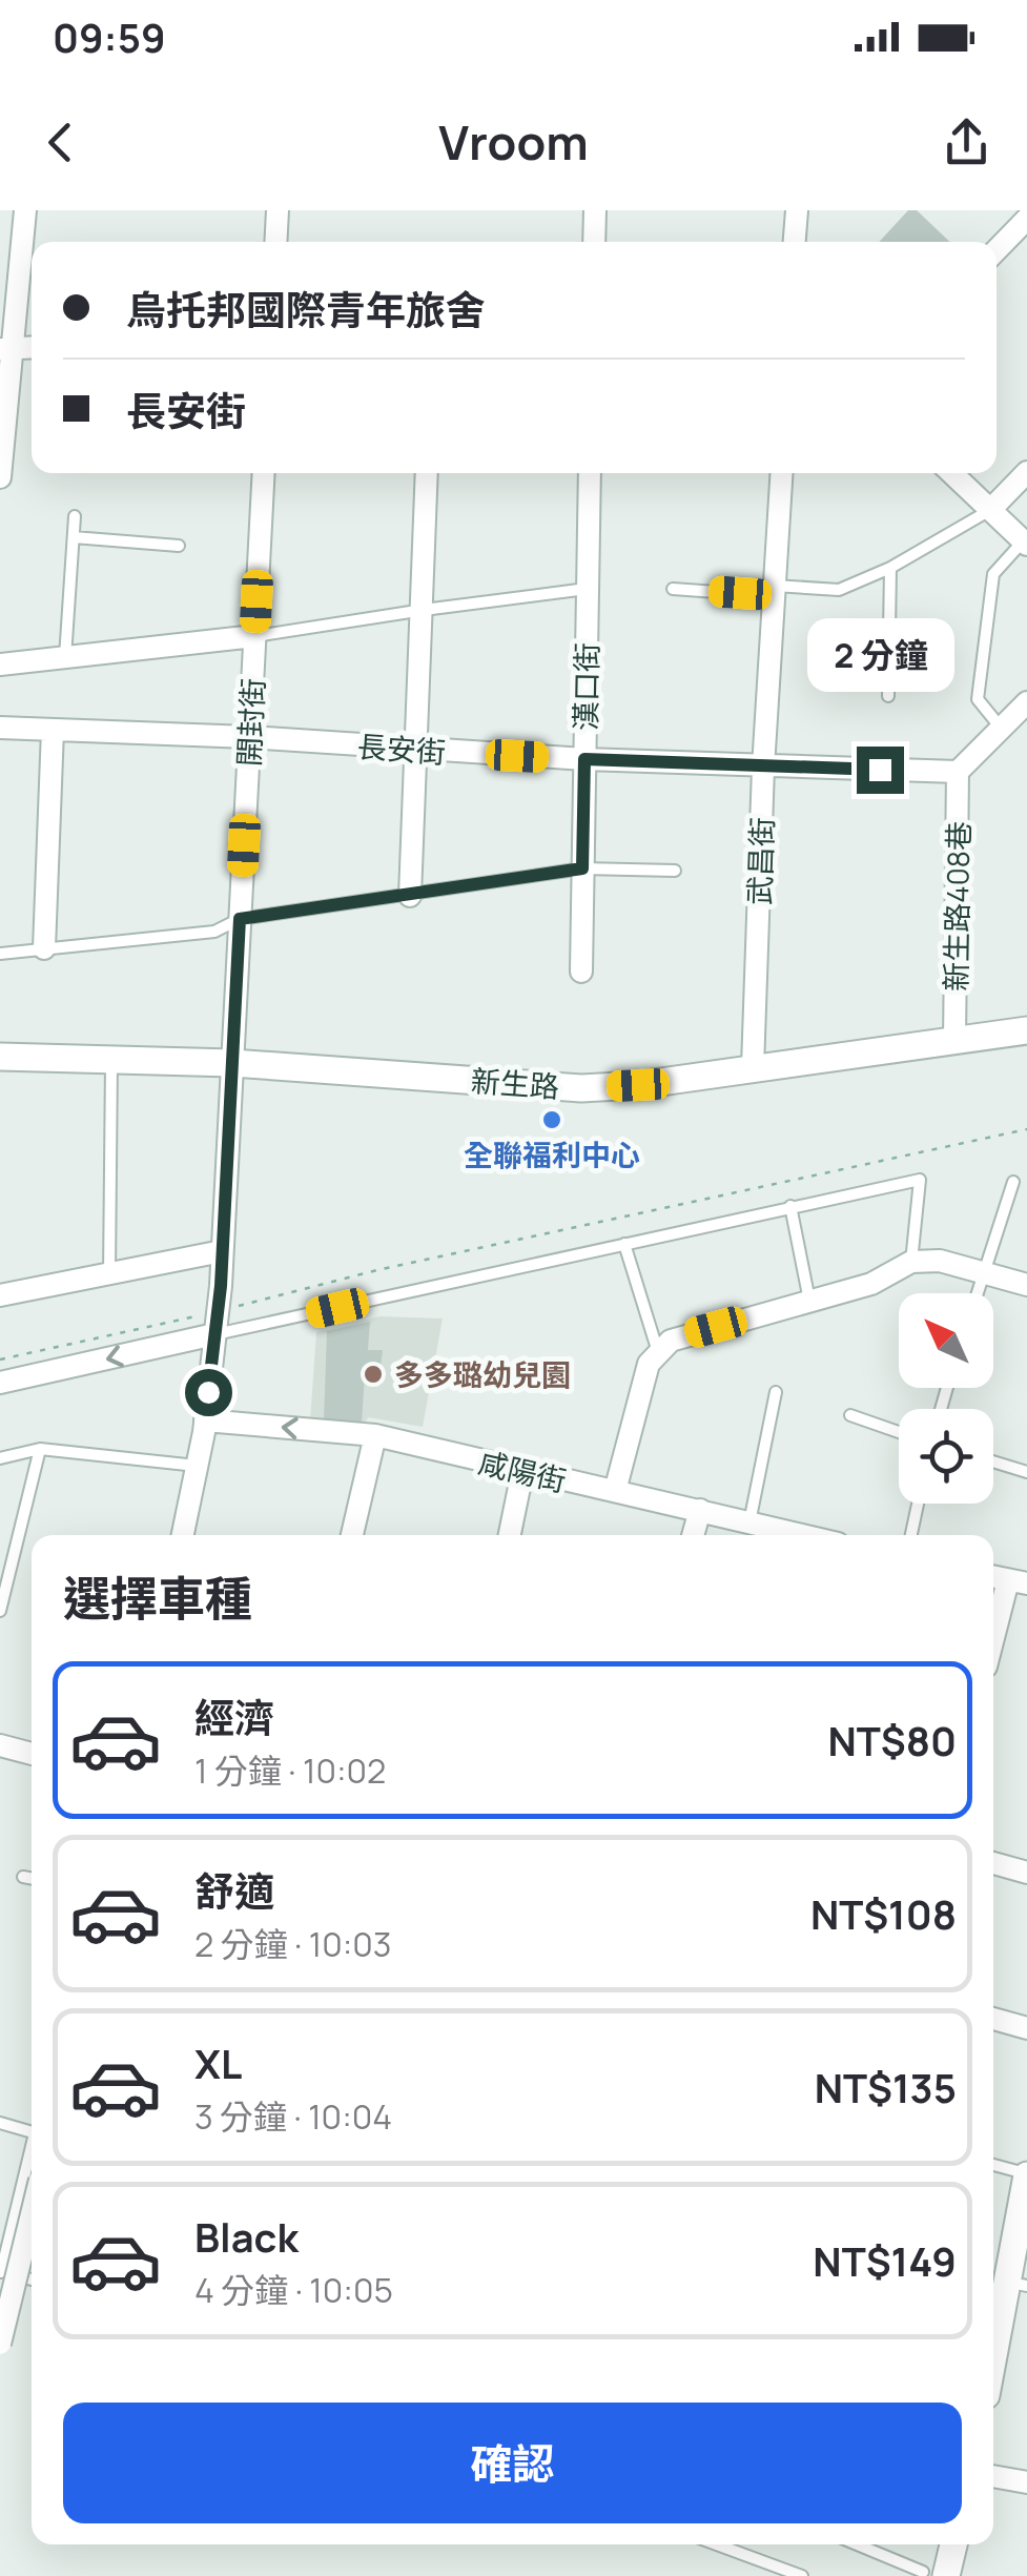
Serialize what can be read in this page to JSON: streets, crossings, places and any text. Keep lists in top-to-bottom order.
{
  "streets": {
    "street": [
      "漢口街",
      "開封街",
      "長安街",
      "武昌街",
      "新生路408巷",
      "新生路",
      "咸陽街"
    ]
  },
  "crossings": [
    ["漢口街", "長安街"],
    ["開封街", "長安街"],
    ["開封街", "新生路"],
    ["開封街", "咸陽街"],
    ["長安街", "武昌街"],
    ["長安街", "新生路408巷"],
    ["武昌街", "新生路"],
    ["新生路408巷", "新生路"]
  ],
  "places": ["全聯福利中心", "多多璐幼兒園"],
  "north": "top left",
  "page": {
    "status": "09:59",
    "header": "Vroom",
    "banner": ["烏托邦國際青年旅舍", "長安街"],
    "bubble": "2 分鐘",
    "heading": "選擇車種",
    "list": [
      {
        "name": "經濟",
        "note": "1 分鐘 · 10:02",
        "value": "NT$80"
      },
      {
        "name": "舒適",
        "note": "2 分鐘 · 10:03",
        "value": "NT$108"
      },
      {
        "name": "XL",
        "note": "3 分鐘 · 10:04",
        "value": "NT$135"
      },
      {
        "name": "Black",
        "note": "4 分鐘 · 10:05",
        "value": "NT$149"
      }
    ],
    "buttons": "確認"
  }
}
